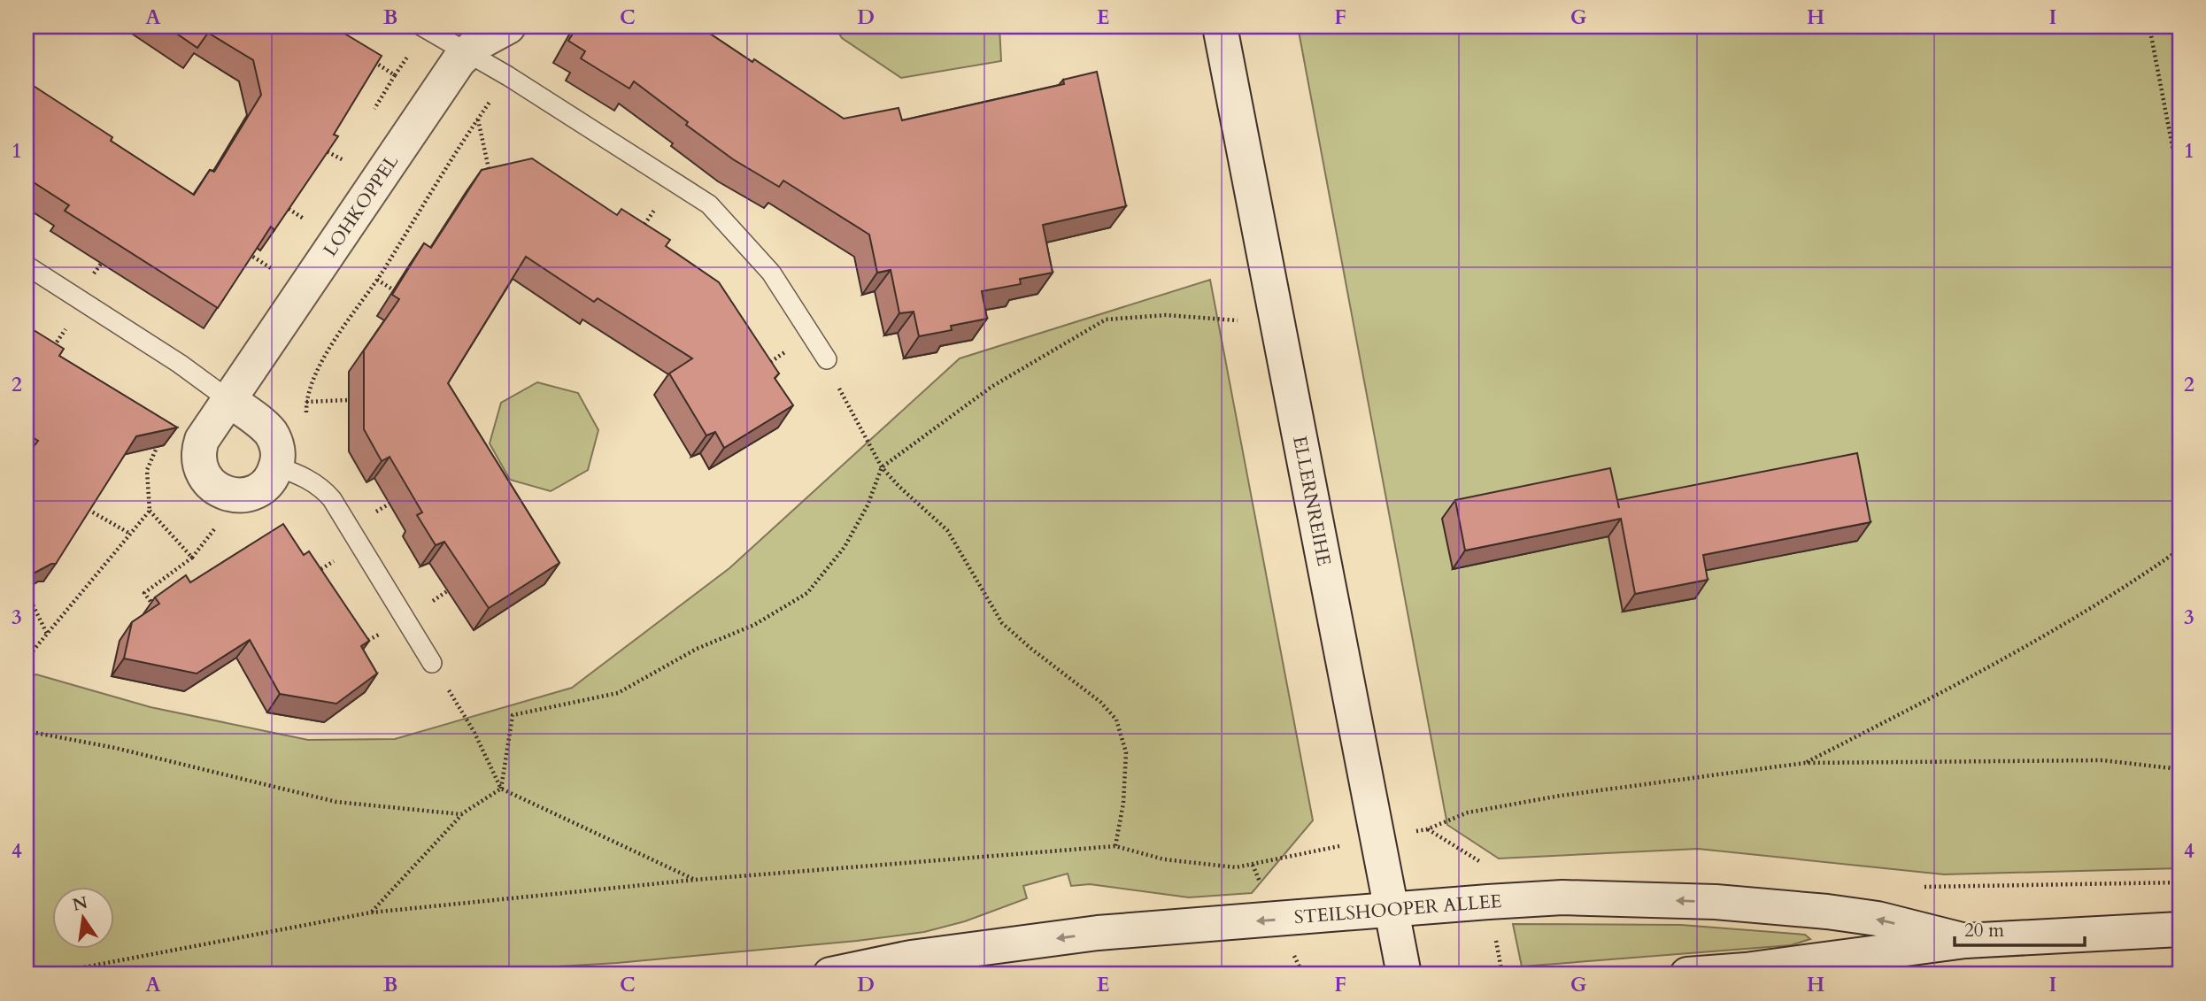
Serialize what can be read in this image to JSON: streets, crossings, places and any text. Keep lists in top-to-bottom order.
{
  "streets": {
    "street": ["LOHKOPPEL", "ELLERNREIHE", "STEILSHOOPER ALLEE"]
  },
  "crossings": [
    ["ELLERNREIHE", "STEILSHOOPER ALLEE"]
  ],
  "one_way": ["STEILSHOOPER ALLEE"],
  "scale_bar": "20 m",
  "north": "top",
  "grid": {
    "columns": [
      "A",
      "B",
      "C",
      "D",
      "E",
      "F",
      "G",
      "H",
      "I"
    ],
    "rows": [
      "1",
      "2",
      "3",
      "4"
    ]
  }
}
